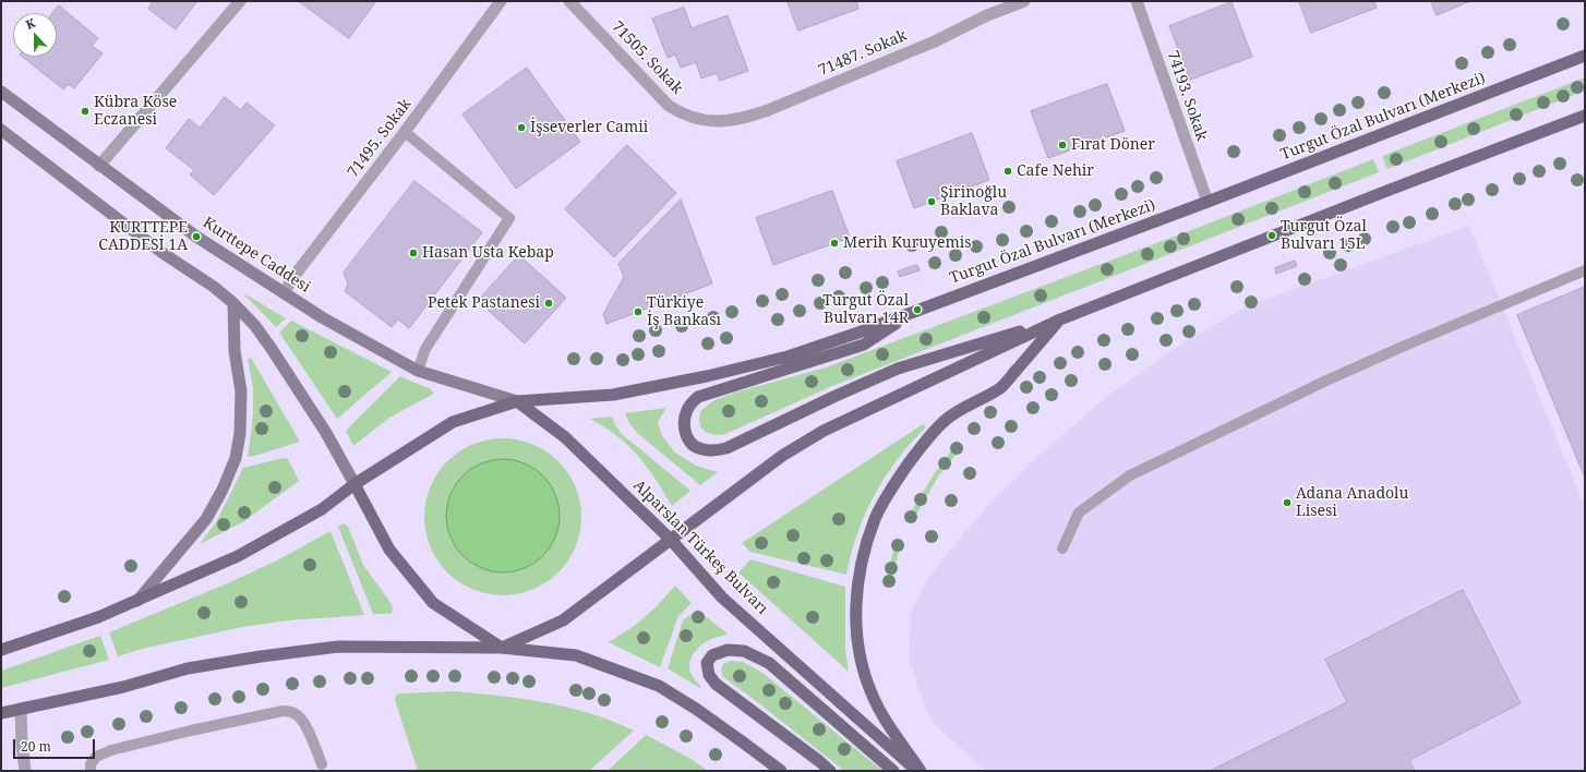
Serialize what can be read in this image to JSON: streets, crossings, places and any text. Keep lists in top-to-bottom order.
{
  "streets": {
    "main road": ["Turgut Özal Bulvarı (Merkezi)", "Kurttepe Caddesi", "Alparslan Türkeş Bulvarı"],
    "street": [
      "71487. Sokak",
      "71505. Sokak",
      "74193. Sokak",
      "71495. Sokak"
    ]
  },
  "crossings": [
    ["71487. Sokak", "71505. Sokak"],
    ["74193. Sokak", "Turgut Özal Bulvarı (Merkezi)"],
    ["Turgut Özal Bulvarı (Merkezi)", "Kurttepe Caddesi"],
    ["Turgut Özal Bulvarı (Merkezi)", "Alparslan Türkeş Bulvarı"],
    ["71495. Sokak", "Kurttepe Caddesi"],
    ["Kurttepe Caddesi", "Alparslan Türkeş Bulvarı"]
  ],
  "places": [
    "Kübra Köse Eczanesi",
    "İşseverler Camii",
    "Fırat Döner",
    "Cafe Nehir",
    "Şirinoğlu Baklava",
    "Turgut Özal Bulvarı 15L",
    "KURTTEPE CADDESİ 1A",
    "Merih Kuruyemis",
    "Hasan Usta Kebap",
    "Petek Pastanesi",
    "Turgut Özal Bulvarı 14R",
    "Türkiye İş Bankası",
    "Adana Anadolu Lisesi"
  ],
  "scale_bar": "20 m",
  "north": "top"
}
